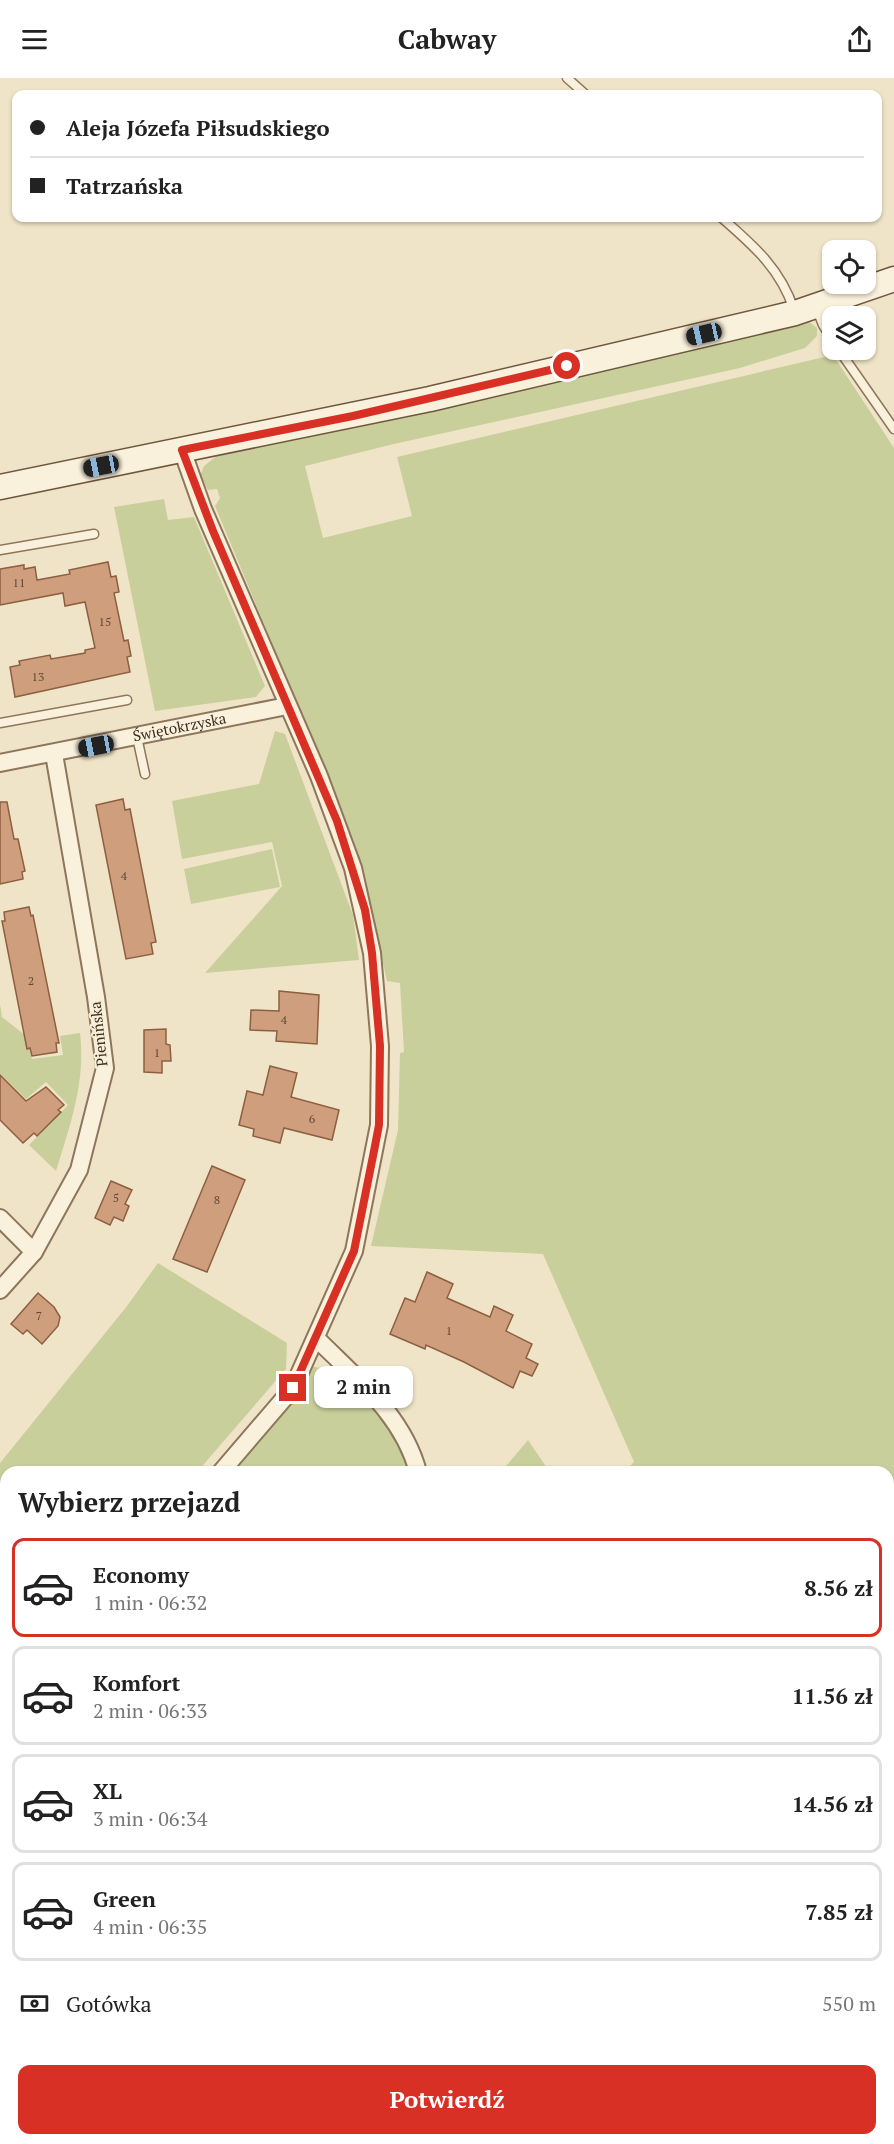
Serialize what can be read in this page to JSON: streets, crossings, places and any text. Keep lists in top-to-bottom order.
{
  "streets": {
    "street": ["Świętokrzyska", "Pienińska"]
  },
  "crossings": [
    ["Świętokrzyska", "Pienińska"]
  ],
  "house_numbers": [
    "11",
    "15",
    "13",
    "4",
    "2",
    "4",
    "1",
    "6",
    "5",
    "8",
    "7",
    "1"
  ],
  "page": {
    "header": "Cabway",
    "banner": ["Aleja Józefa Piłsudskiego", "Tatrzańska"],
    "bubble": "2 min",
    "heading": "Wybierz przejazd",
    "list": [
      {
        "name": "Economy",
        "note": "1 min · 06:32",
        "value": "8.56 zł"
      },
      {
        "name": "Komfort",
        "note": "2 min · 06:33",
        "value": "11.56 zł"
      },
      {
        "name": "XL",
        "note": "3 min · 06:34",
        "value": "14.56 zł"
      },
      {
        "name": "Green",
        "note": "4 min · 06:35",
        "value": "7.85 zł"
      }
    ],
    "pay": ["Gotówka", "550 m"],
    "buttons": "Potwierdź"
  }
}
